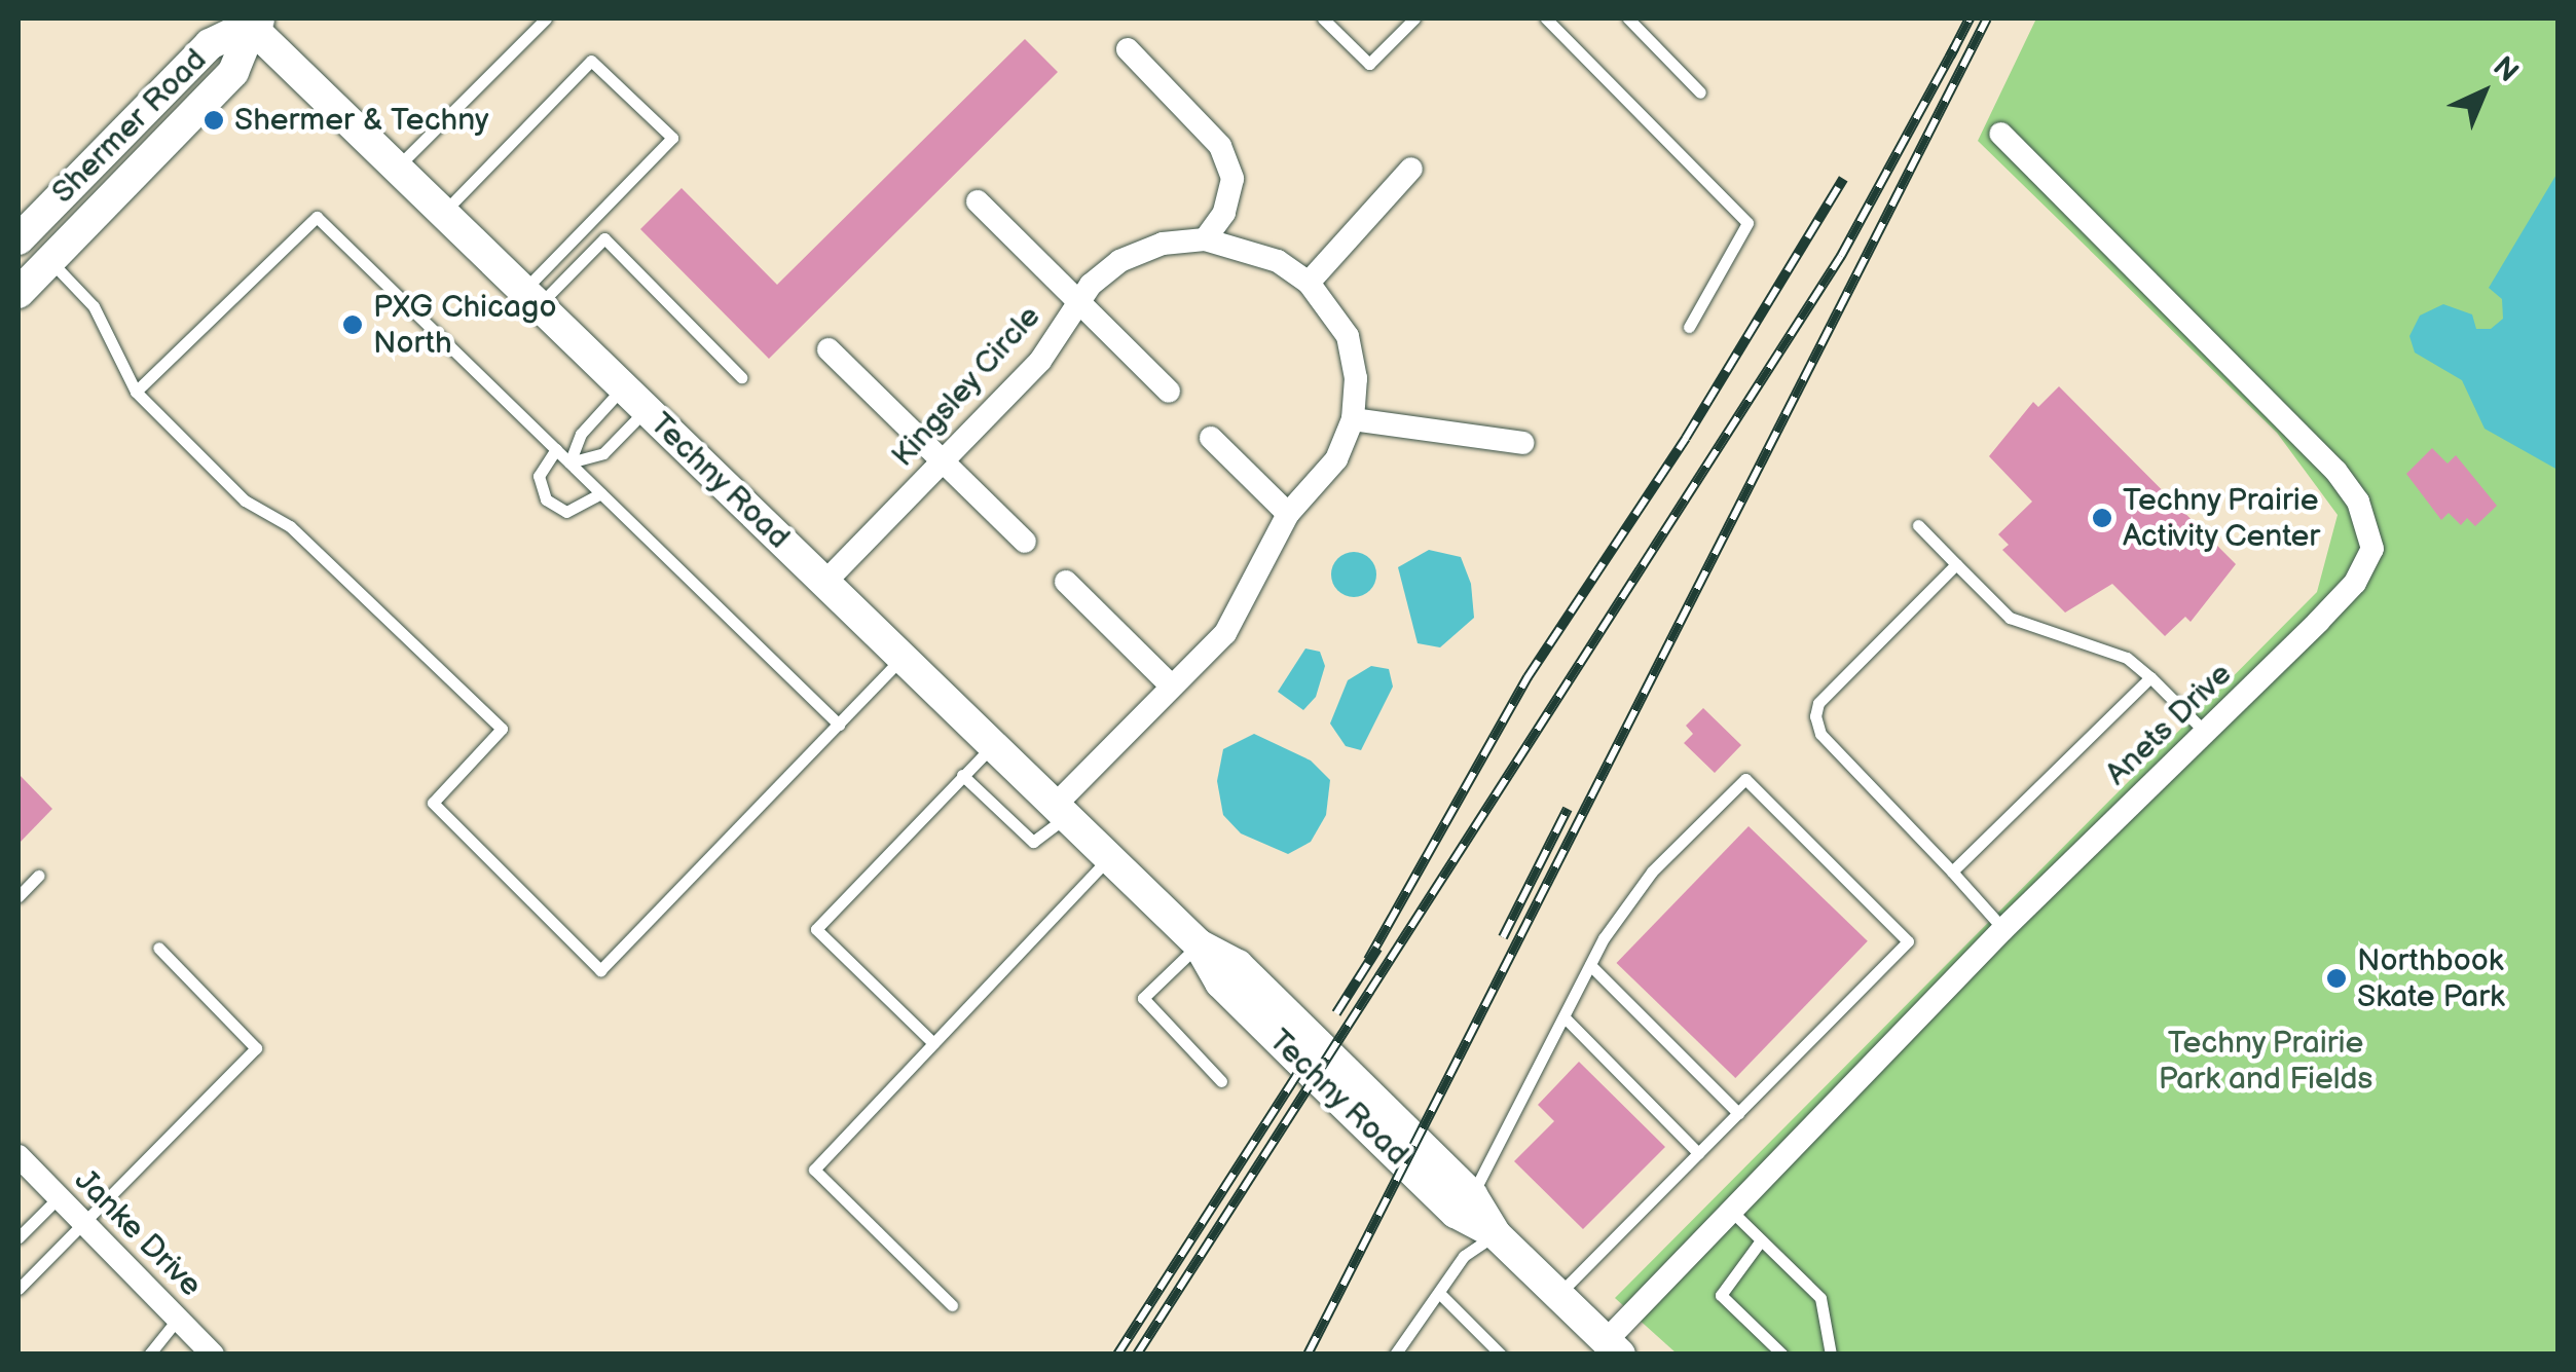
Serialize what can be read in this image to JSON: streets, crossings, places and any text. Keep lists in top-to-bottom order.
{
  "streets": {
    "main road": ["Shermer Road", "Techny Road"],
    "street": ["Kingsley Circle", "Anets Drive", "Janke Drive"]
  },
  "crossings": [
    ["Shermer Road", "Techny Road"],
    ["Kingsley Circle", "Techny Road"],
    ["Techny Road", "Anets Drive"]
  ],
  "parks": ["Techny Prairie Park and Fields"],
  "places": [
    "Shermer & Techny",
    "PXG Chicago North",
    "Techny Prairie Activity Center",
    "Northbook Skate Park"
  ],
  "north": "top right"
}
